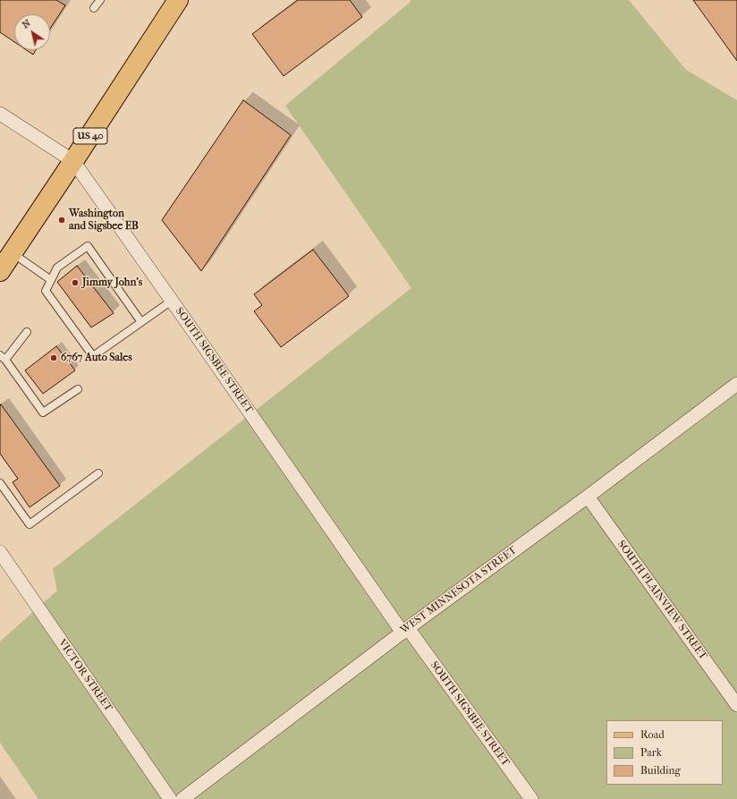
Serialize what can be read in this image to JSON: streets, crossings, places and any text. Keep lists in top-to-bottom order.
{
  "streets": {
    "main road": ["US 40"],
    "street": [
      "SOUTH SIGSBEE STREET",
      "WEST MINNESOTA STREET",
      "SOUTH PLAINVIEW STREET",
      "VICTOR STREET"
    ]
  },
  "crossings": [
    ["US 40", "SOUTH SIGSBEE STREET"],
    ["SOUTH SIGSBEE STREET", "WEST MINNESOTA STREET"],
    ["WEST MINNESOTA STREET", "SOUTH PLAINVIEW STREET"]
  ],
  "places": ["Washington and Sigsbee EB", "Jimmy John's", "6767 Auto Sales"],
  "legend": ["Road", "Park", "Building"],
  "north": "top left"
}
